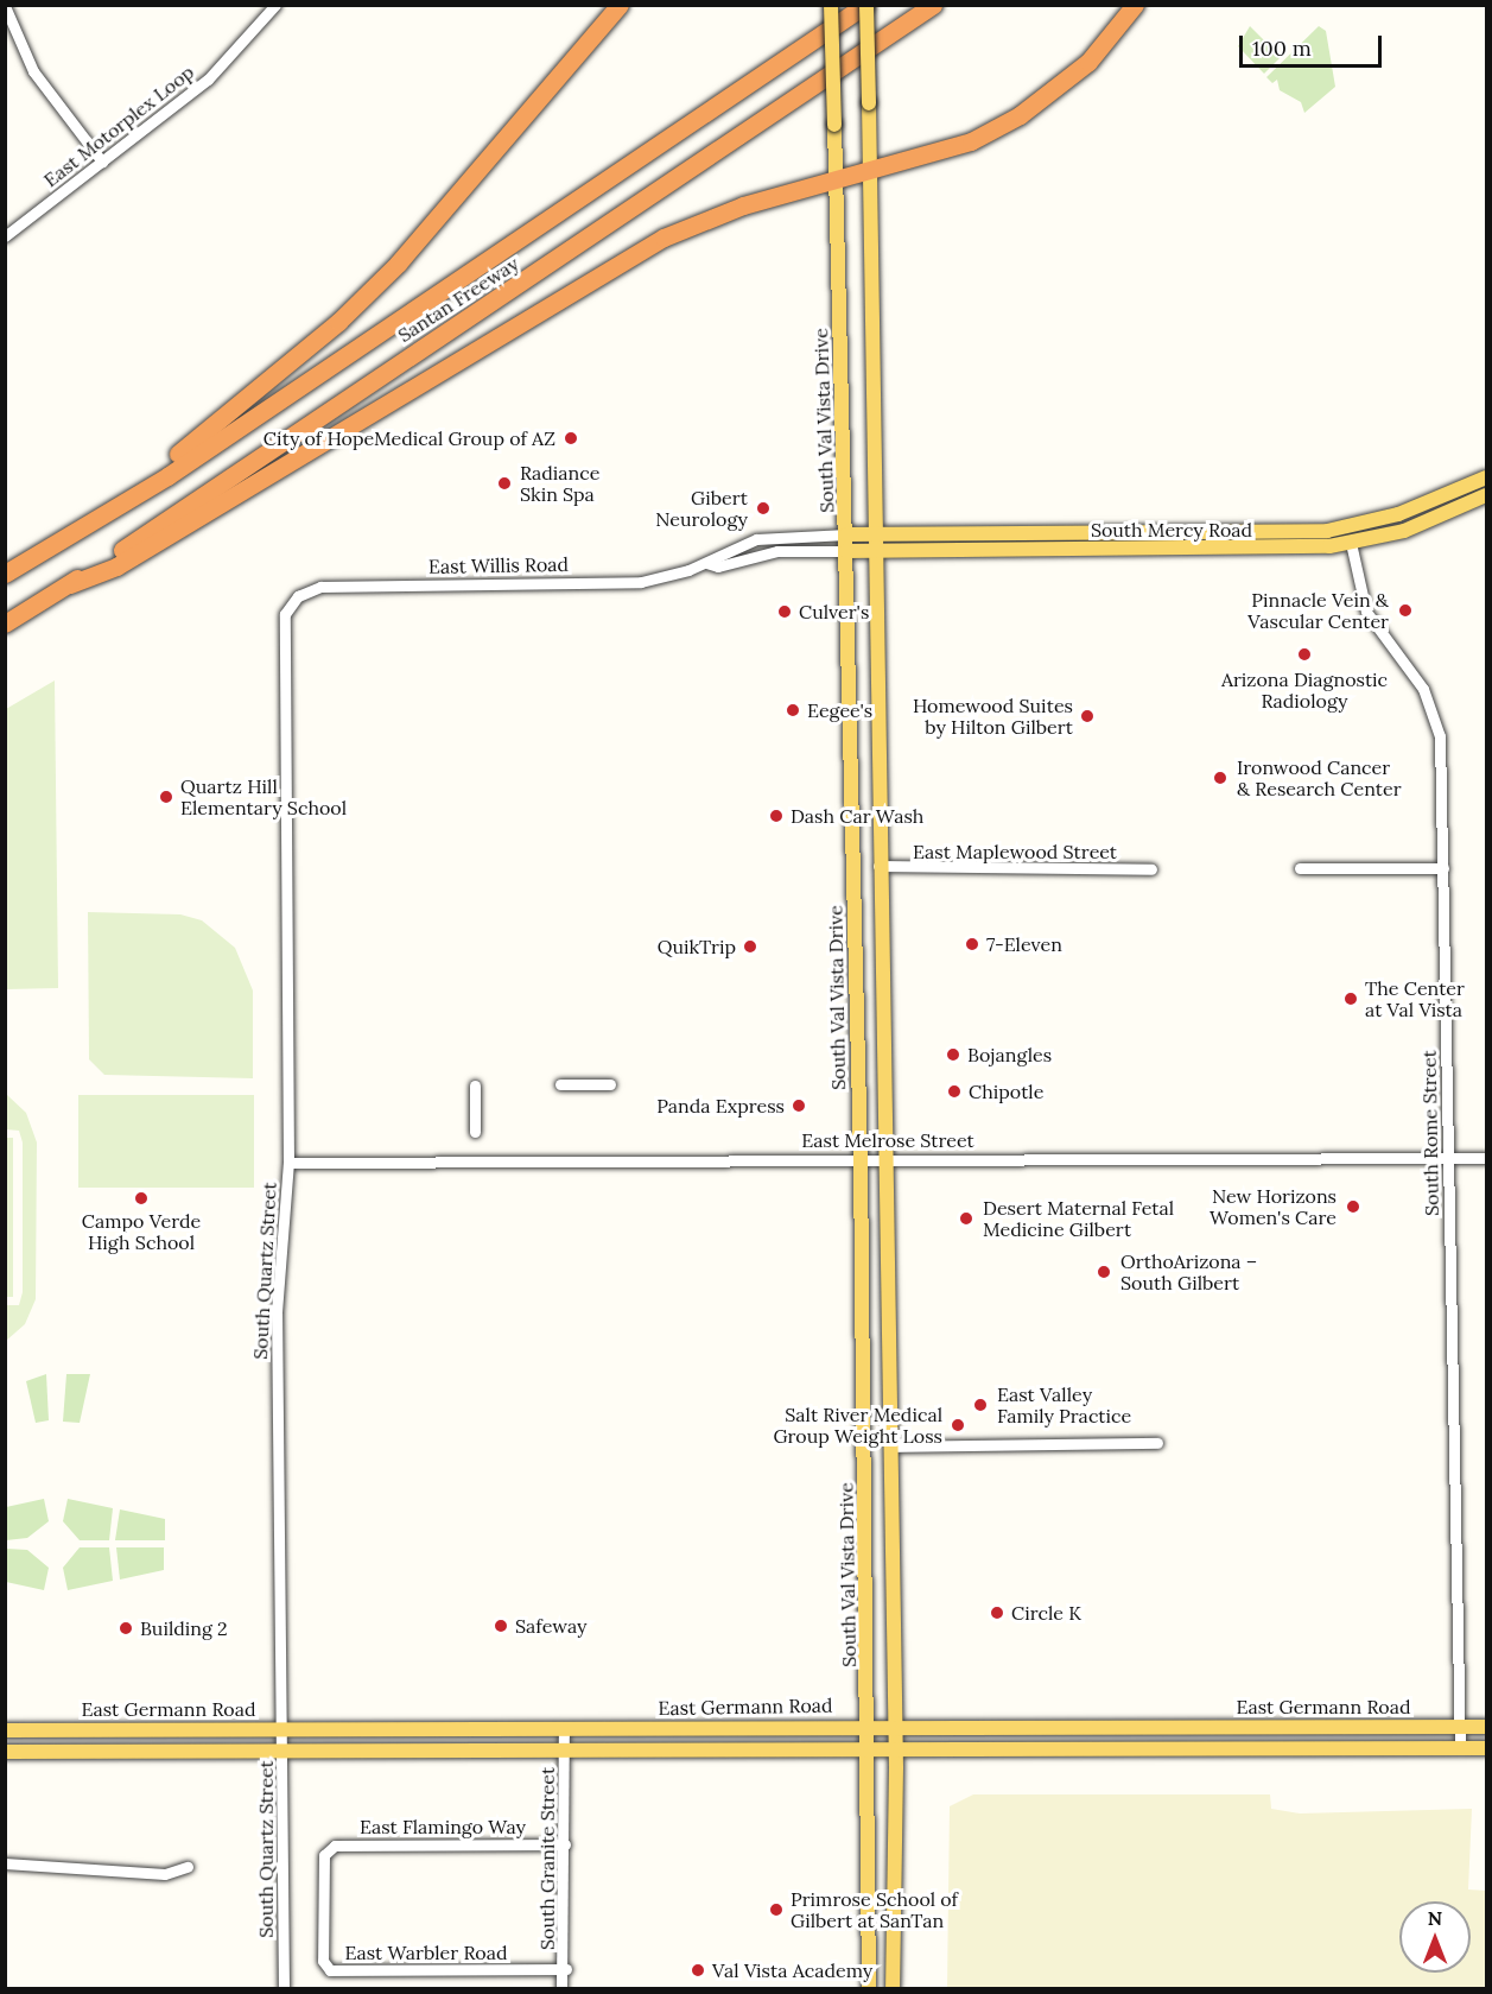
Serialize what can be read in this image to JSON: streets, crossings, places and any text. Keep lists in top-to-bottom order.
{
  "streets": {
    "highway": ["Santan Freeway"],
    "main road": ["South Val Vista Drive", "South Mercy Road", "East Germann Road"],
    "street": [
      "East Motorplex Loop",
      "East Willis Road",
      "East Maplewood Street",
      "South Rome Street",
      "East Melrose Street",
      "South Quartz Street",
      "East Flamingo Way",
      "South Granite Street",
      "East Warbler Road"
    ]
  },
  "crossings": [
    ["South Val Vista Drive", "South Mercy Road"],
    ["South Val Vista Drive", "East Willis Road"],
    ["South Val Vista Drive", "East Melrose Street"],
    ["South Val Vista Drive", "East Germann Road"],
    ["South Mercy Road", "East Willis Road"],
    ["South Mercy Road", "South Rome Street"],
    ["East Willis Road", "South Quartz Street"],
    ["South Rome Street", "East Melrose Street"],
    ["South Rome Street", "East Germann Road"],
    ["East Melrose Street", "South Quartz Street"],
    ["South Quartz Street", "East Germann Road"],
    ["East Germann Road", "South Granite Street"],
    ["East Flamingo Way", "South Granite Street"],
    ["East Flamingo Way", "East Warbler Road"],
    ["South Granite Street", "East Warbler Road"]
  ],
  "places": [
    "City of HopeMedical Group of AZ",
    "Radiance Skin Spa",
    "Gibert Neurology",
    "Pinnacle Vein & Vascular Center",
    "Culver's",
    "Arizona Diagnostic Radiology",
    "Eegee's",
    "Homewood Suites by Hilton Gilbert",
    "Ironwood Cancer & Research Center",
    "Quartz Hill Elementary School",
    "Dash Car Wash",
    "7-Eleven",
    "QuikTrip",
    "The Center at Val Vista",
    "Bojangles",
    "Chipotle",
    "Panda Express",
    "Campo Verde High School",
    "New Horizons Women's Care",
    "Desert Maternal Fetal Medicine Gilbert",
    "OrthoArizona – South Gilbert",
    "East Valley Family Practice",
    "Salt River Medical Group Weight Loss",
    "Circle K",
    "Safeway",
    "Building 2",
    "Primrose School of Gilbert at SanTan",
    "Val Vista Academy"
  ],
  "scale_bar": "100 m",
  "north": "top"
}
